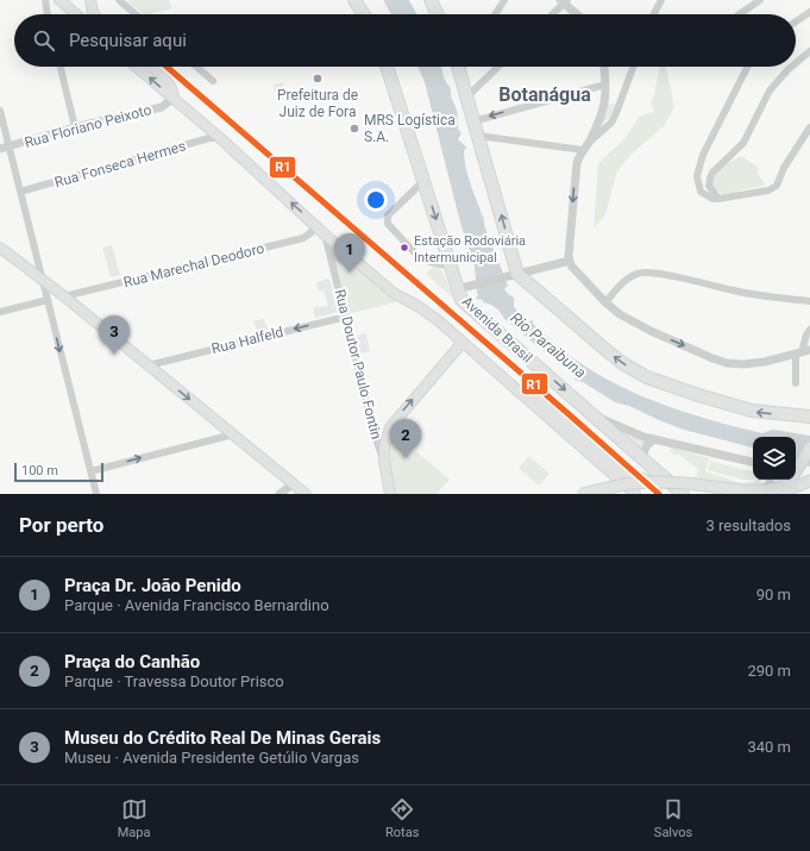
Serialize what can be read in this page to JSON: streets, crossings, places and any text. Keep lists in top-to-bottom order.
{
  "streets": {
    "highway": ["Avenida Brasil"],
    "main road": ["Rua Doutor Paulo Fontin"],
    "street": [
      "Rua Floriano Peixoto",
      "Rua Fonseca Hermes",
      "Rua Marechal Deodoro",
      "Rua Halfeld"
    ]
  },
  "crossings": [
    ["Rua Halfeld", "Rua Doutor Paulo Fontin"]
  ],
  "one_way": ["Rua Halfeld"],
  "districts": ["Botanágua"],
  "water": ["Rio Paraibuna"],
  "places": ["Prefeitura de Juiz de Fora", "MRS Logística S.A.", "Estação Rodoviária Intermunicipal"],
  "lines": ["transit line R1"],
  "scale_bar": "100 m",
  "page": {
    "search": "Pesquisar aqui",
    "pins": ["1", "3", "2"],
    "scale": "100 m",
    "heading": ["Por perto", "3 resultados"],
    "list": [
      {
        "mark": "1",
        "name": "Praça Dr. João Penido",
        "note": "Parque · Avenida Francisco Bernardino",
        "value": "90 m"
      },
      {
        "mark": "2",
        "name": "Praça do Canhão",
        "note": "Parque · Travessa Doutor Prisco",
        "value": "290 m"
      },
      {
        "mark": "3",
        "name": "Museu do Crédito Real De Minas Gerais",
        "note": "Museu · Avenida Presidente Getúlio Vargas",
        "value": "340 m"
      }
    ],
    "nav": ["Mapa", "Rotas", "Salvos"]
  }
}
